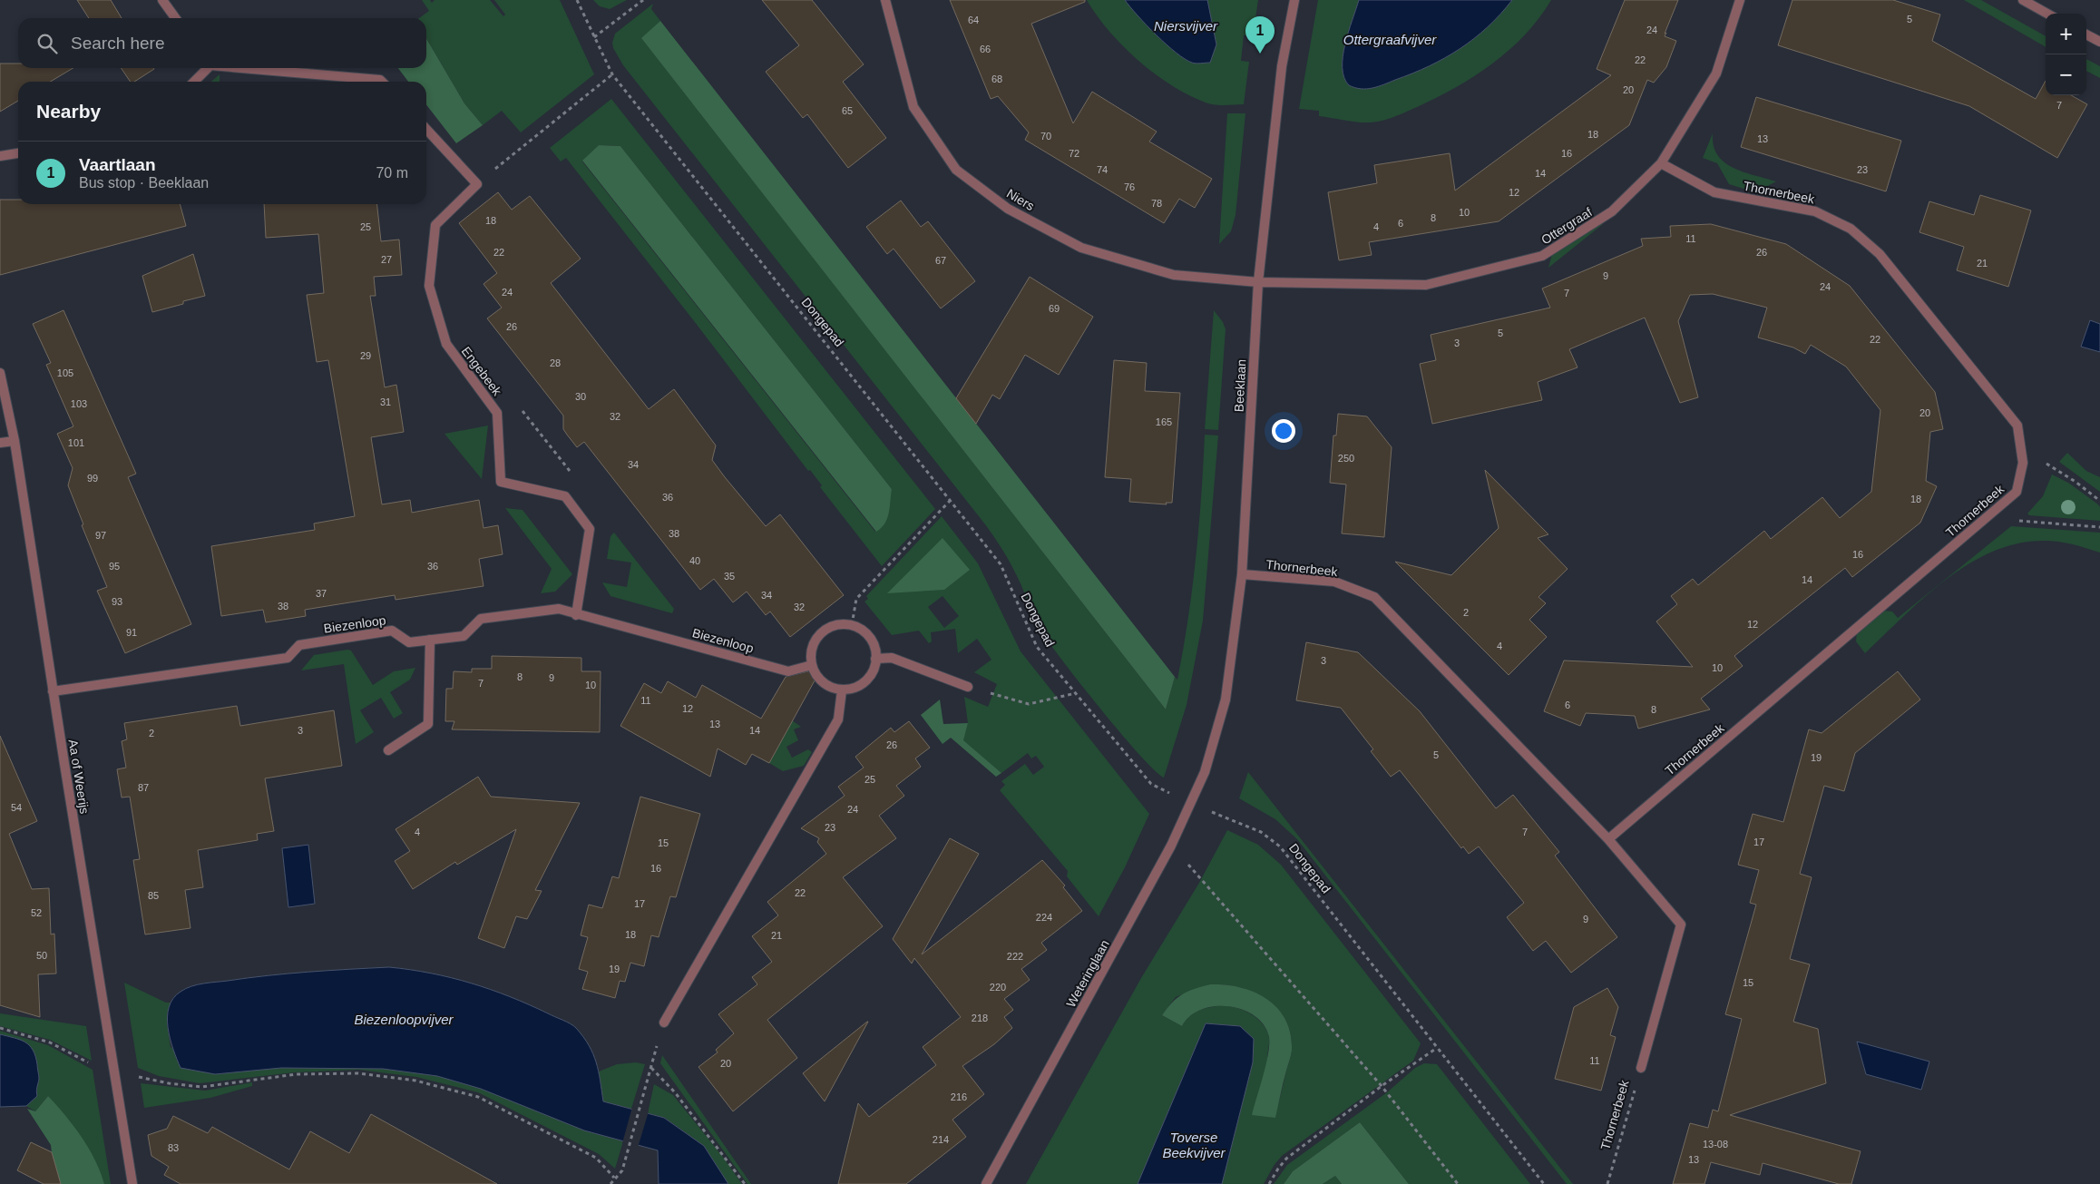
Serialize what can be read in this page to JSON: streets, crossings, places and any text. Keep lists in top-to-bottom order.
{
  "streets": {
    "street": [
      "Thornerbeek",
      "Niers",
      "Ottergraaf",
      "Engebeek",
      "Beeklaan",
      "Biezenloop",
      "Aa of Weerijs",
      "Weteringlaan"
    ],
    "path": ["Dongepad"]
  },
  "crossings": [
    ["Thornerbeek", "Ottergraaf"],
    ["Thornerbeek", "Beeklaan"],
    ["Niers", "Ottergraaf"],
    ["Niers", "Beeklaan"],
    ["Ottergraaf", "Beeklaan"],
    ["Dongepad", "Weteringlaan"],
    ["Beeklaan", "Weteringlaan"],
    ["Biezenloop", "Aa of Weerijs"]
  ],
  "water": [
    "Niersvijver",
    "Ottergraafvijver",
    "Biezenloopvijver",
    "Toverse Beekvijver"
  ],
  "house_numbers": [
    "5",
    "64",
    "24",
    "66",
    "22",
    "68",
    "20",
    "7",
    "65",
    "18",
    "70",
    "13",
    "72",
    "16",
    "74",
    "23",
    "14",
    "76",
    "12",
    "78",
    "10",
    "8",
    "18",
    "6",
    "25",
    "4",
    "11",
    "22",
    "26",
    "27",
    "67",
    "21",
    "9",
    "24",
    "24",
    "7",
    "69",
    "26",
    "5",
    "22",
    "3",
    "29",
    "28",
    "105",
    "30",
    "31",
    "103",
    "20",
    "32",
    "165",
    "101",
    "250",
    "34",
    "99",
    "36",
    "18",
    "38",
    "97",
    "16",
    "40",
    "95",
    "36",
    "35",
    "14",
    "37",
    "34",
    "93",
    "38",
    "32",
    "2",
    "12",
    "91",
    "4",
    "3",
    "10",
    "8",
    "9",
    "7",
    "10",
    "11",
    "6",
    "12",
    "8",
    "13",
    "3",
    "14",
    "2",
    "26",
    "5",
    "19",
    "25",
    "87",
    "54",
    "24",
    "23",
    "4",
    "7",
    "17",
    "15",
    "16",
    "22",
    "85",
    "17",
    "52",
    "224",
    "9",
    "18",
    "21",
    "50",
    "222",
    "19",
    "15",
    "220",
    "218",
    "11",
    "20",
    "216",
    "214",
    "13-08",
    "83",
    "13"
  ],
  "page": {
    "map_buttons": ["+", "−"],
    "pins": "1",
    "search": "Search here",
    "heading": "Nearby",
    "list": [
      {
        "mark": "1",
        "name": "Vaartlaan",
        "note": "Bus stop · Beeklaan",
        "value": "70 m"
      }
    ]
  }
}
